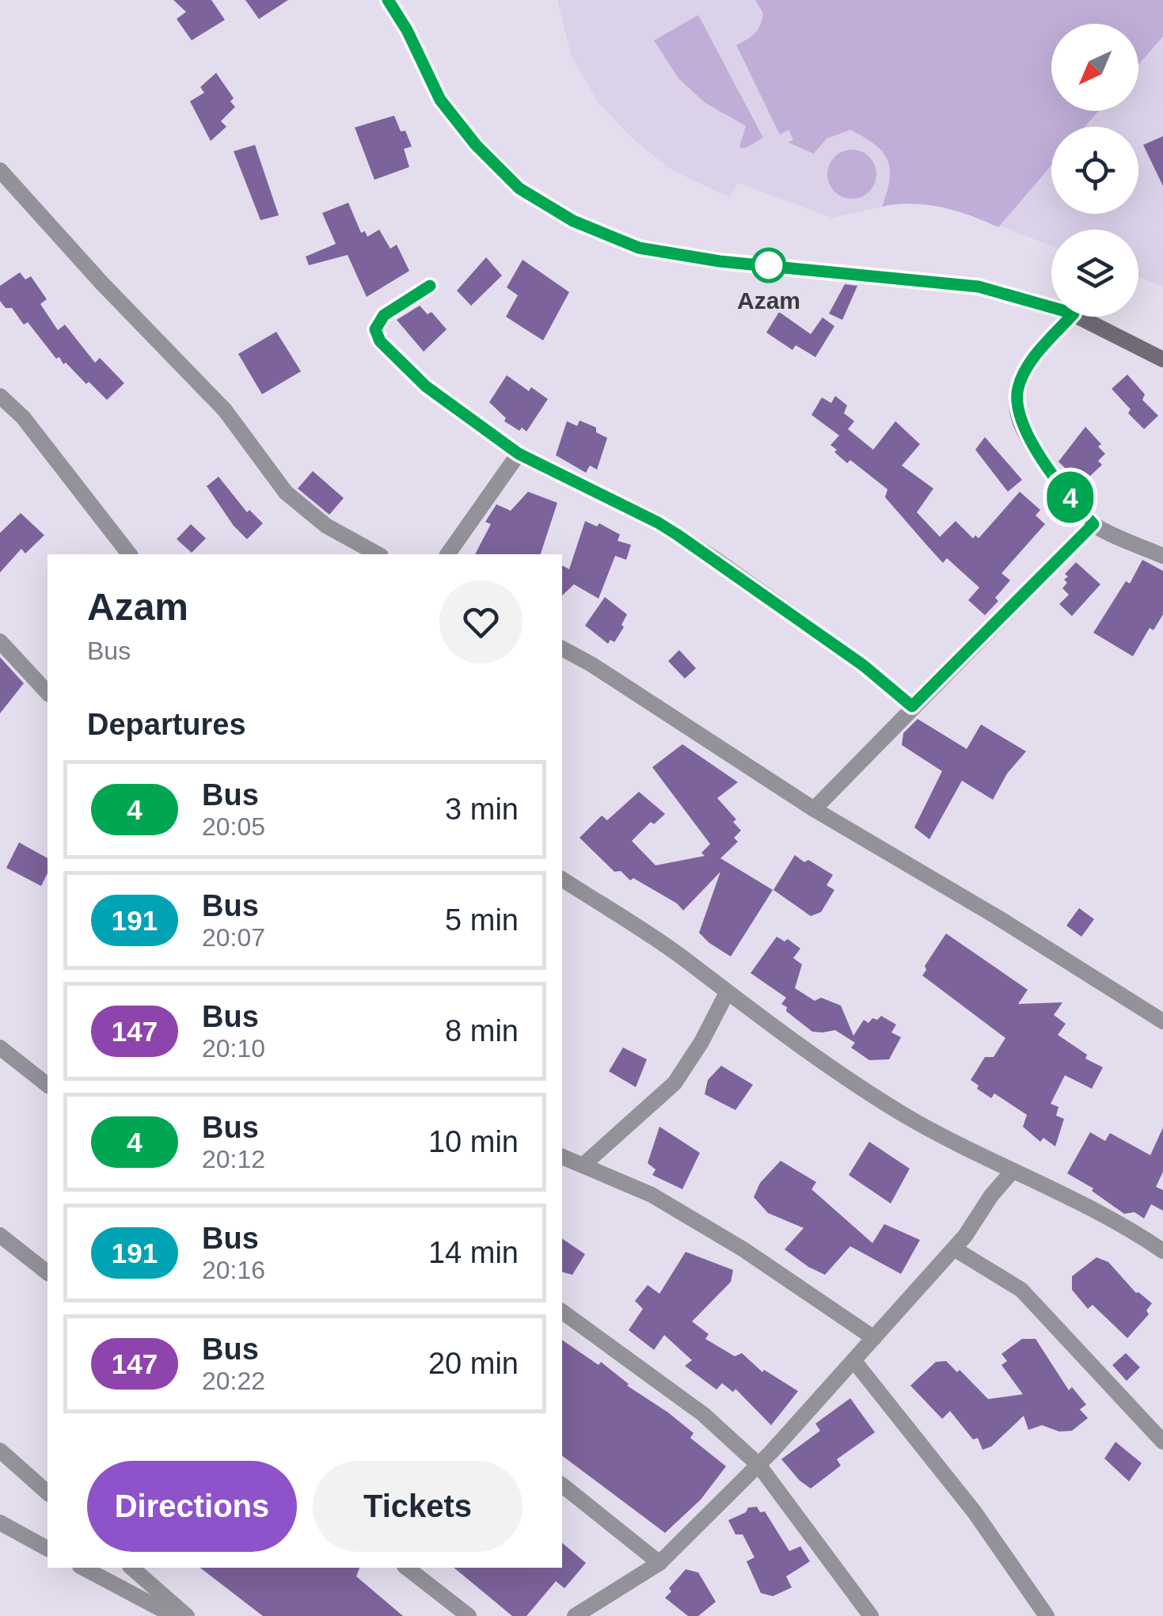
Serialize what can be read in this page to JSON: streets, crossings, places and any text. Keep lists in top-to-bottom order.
{
  "places": ["Azam"],
  "lines": ["bus line 4"],
  "north": "bottom left",
  "page": {
    "on_map": "4",
    "heading": [
      ["Azam", "Bus"],
      "Departures"
    ],
    "list": [
      {
        "mark": "4",
        "name": "Bus",
        "note": "20:05",
        "value": "3 min"
      },
      {
        "mark": "191",
        "name": "Bus",
        "note": "20:07",
        "value": "5 min"
      },
      {
        "mark": "147",
        "name": "Bus",
        "note": "20:10",
        "value": "8 min"
      },
      {
        "mark": "4",
        "name": "Bus",
        "note": "20:12",
        "value": "10 min"
      },
      {
        "mark": "191",
        "name": "Bus",
        "note": "20:16",
        "value": "14 min"
      },
      {
        "mark": "147",
        "name": "Bus",
        "note": "20:22",
        "value": "20 min"
      }
    ],
    "buttons": ["Directions", "Tickets"]
  }
}
